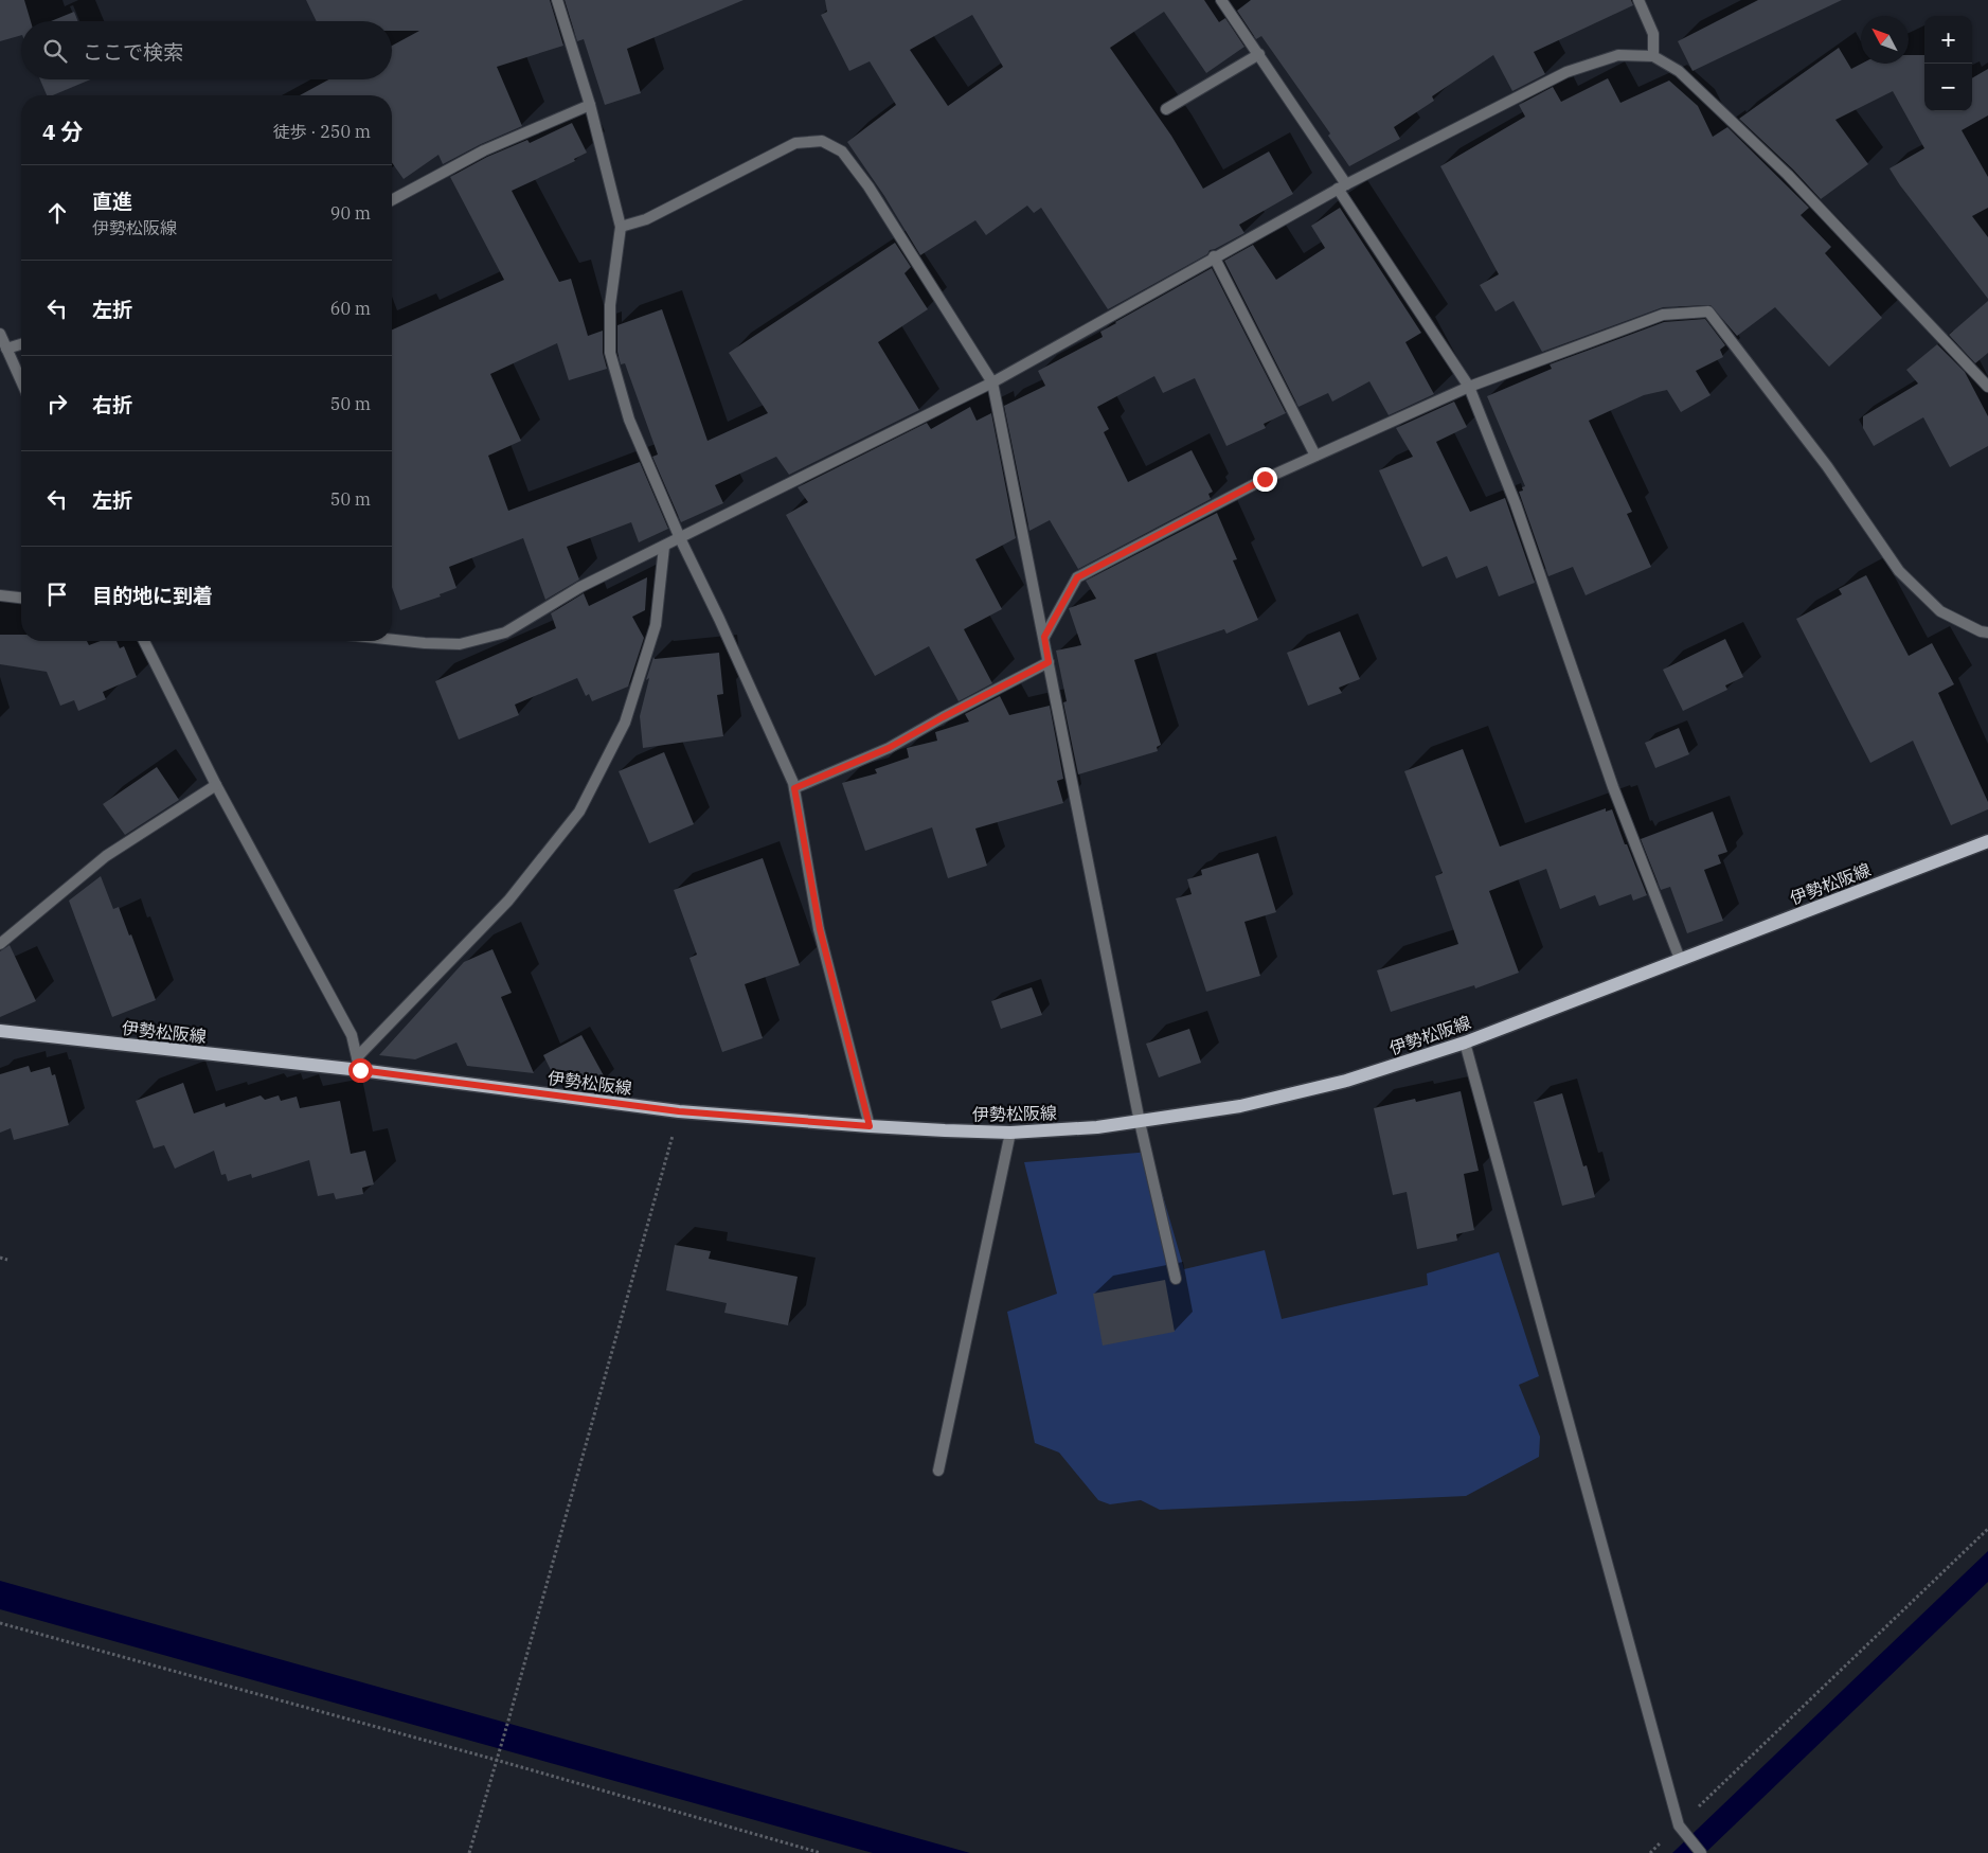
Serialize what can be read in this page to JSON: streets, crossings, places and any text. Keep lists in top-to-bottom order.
{
  "streets": {
    "main road": ["伊勢松阪線"]
  },
  "north": "top left",
  "page": {
    "map_buttons": ["+", "−"],
    "search": "ここで検索",
    "heading": ["4 分", "徒歩 · 250 m"],
    "list": [
      ["直進", "伊勢松阪線", "90 m"],
      ["左折", "60 m"],
      ["右折", "50 m"],
      ["左折", "50 m"],
      "目的地に到着"
    ]
  }
}
